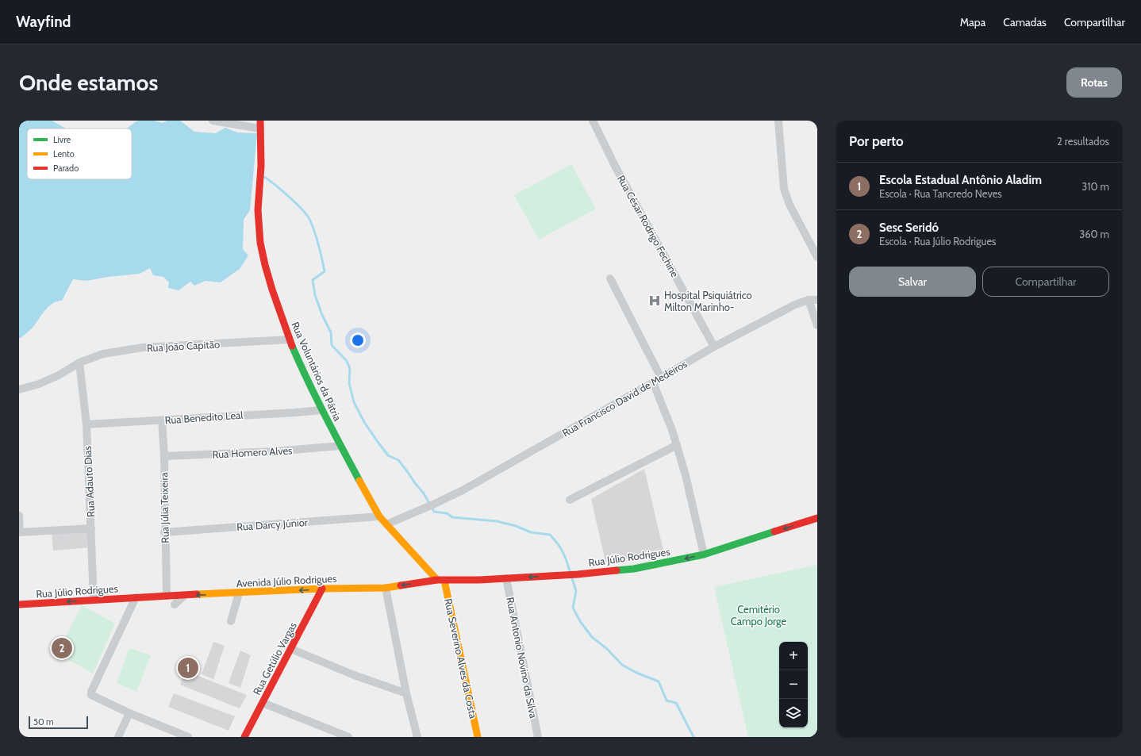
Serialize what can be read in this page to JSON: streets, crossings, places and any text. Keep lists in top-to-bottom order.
{
  "streets": {
    "street": [
      "Rua César Rodrigo Fechine",
      "Rua João Capitão",
      "Rua Voluntários da Pátria",
      "Rua Francisco David de Medeiros",
      "Rua Benedito Leal",
      "Rua Homero Alves",
      "Rua Adauto Dias",
      "Rua Júlia Teixeira",
      "Rua Darcy Júnior",
      "Rua Júlio Rodrigues",
      "Avenida Júlio Rodrigues",
      "Rua Antonio Novino da Silva",
      "Rua Getúlio Vargas",
      "Rua Severino Alves da Costa"
    ]
  },
  "crossings": [
    ["Rua César Rodrigo Fechine", "Rua Francisco David de Medeiros"],
    ["Rua João Capitão", "Rua Voluntários da Pátria"],
    ["Rua João Capitão", "Rua Adauto Dias"],
    ["Rua Voluntários da Pátria", "Rua Francisco David de Medeiros"],
    ["Rua Voluntários da Pátria", "Rua Benedito Leal"],
    ["Rua Voluntários da Pátria", "Rua Homero Alves"],
    ["Rua Voluntários da Pátria", "Rua Darcy Júnior"],
    ["Rua Voluntários da Pátria", "Rua Júlio Rodrigues"],
    ["Rua Voluntários da Pátria", "Avenida Júlio Rodrigues"],
    ["Rua Voluntários da Pátria", "Rua Severino Alves da Costa"],
    ["Rua Benedito Leal", "Rua Adauto Dias"],
    ["Rua Benedito Leal", "Rua Júlia Teixeira"],
    ["Rua Homero Alves", "Rua Júlia Teixeira"],
    ["Rua Adauto Dias", "Rua Júlio Rodrigues"],
    ["Rua Júlia Teixeira", "Rua Darcy Júnior"],
    ["Rua Júlia Teixeira", "Avenida Júlio Rodrigues"],
    ["Rua Júlio Rodrigues", "Avenida Júlio Rodrigues"],
    ["Rua Júlio Rodrigues", "Rua Antonio Novino da Silva"],
    ["Rua Júlio Rodrigues", "Rua Severino Alves da Costa"],
    ["Avenida Júlio Rodrigues", "Rua Getúlio Vargas"],
    ["Avenida Júlio Rodrigues", "Rua Severino Alves da Costa"]
  ],
  "one_way": ["Rua Júlio Rodrigues", "Avenida Júlio Rodrigues"],
  "parks": ["Cemitério Campo Jorge"],
  "places": {
    "hospital": ["Hospital Psiquiátrico Milton Marinho-"]
  },
  "legend": ["Livre", "Lento", "Parado"],
  "scale_bar": "50 m",
  "page": {
    "header": "Wayfind",
    "nav": ["Mapa", "Camadas", "Compartilhar"],
    "buttons": [
      "Rotas",
      ["Salvar", "Compartilhar"]
    ],
    "title": "Onde estamos",
    "heading": ["Por perto", "2 resultados"],
    "list": [
      {
        "mark": "1",
        "name": "Escola Estadual Antônio Aladim",
        "note": "Escola · Rua Tancredo Neves",
        "value": "310 m"
      },
      {
        "mark": "2",
        "name": "Sesc Seridó",
        "note": "Escola · Rua Júlio Rodrigues",
        "value": "360 m"
      }
    ],
    "pins": ["2", "1"],
    "map_buttons": ["+", "−"],
    "scale": "50 m"
  }
}
